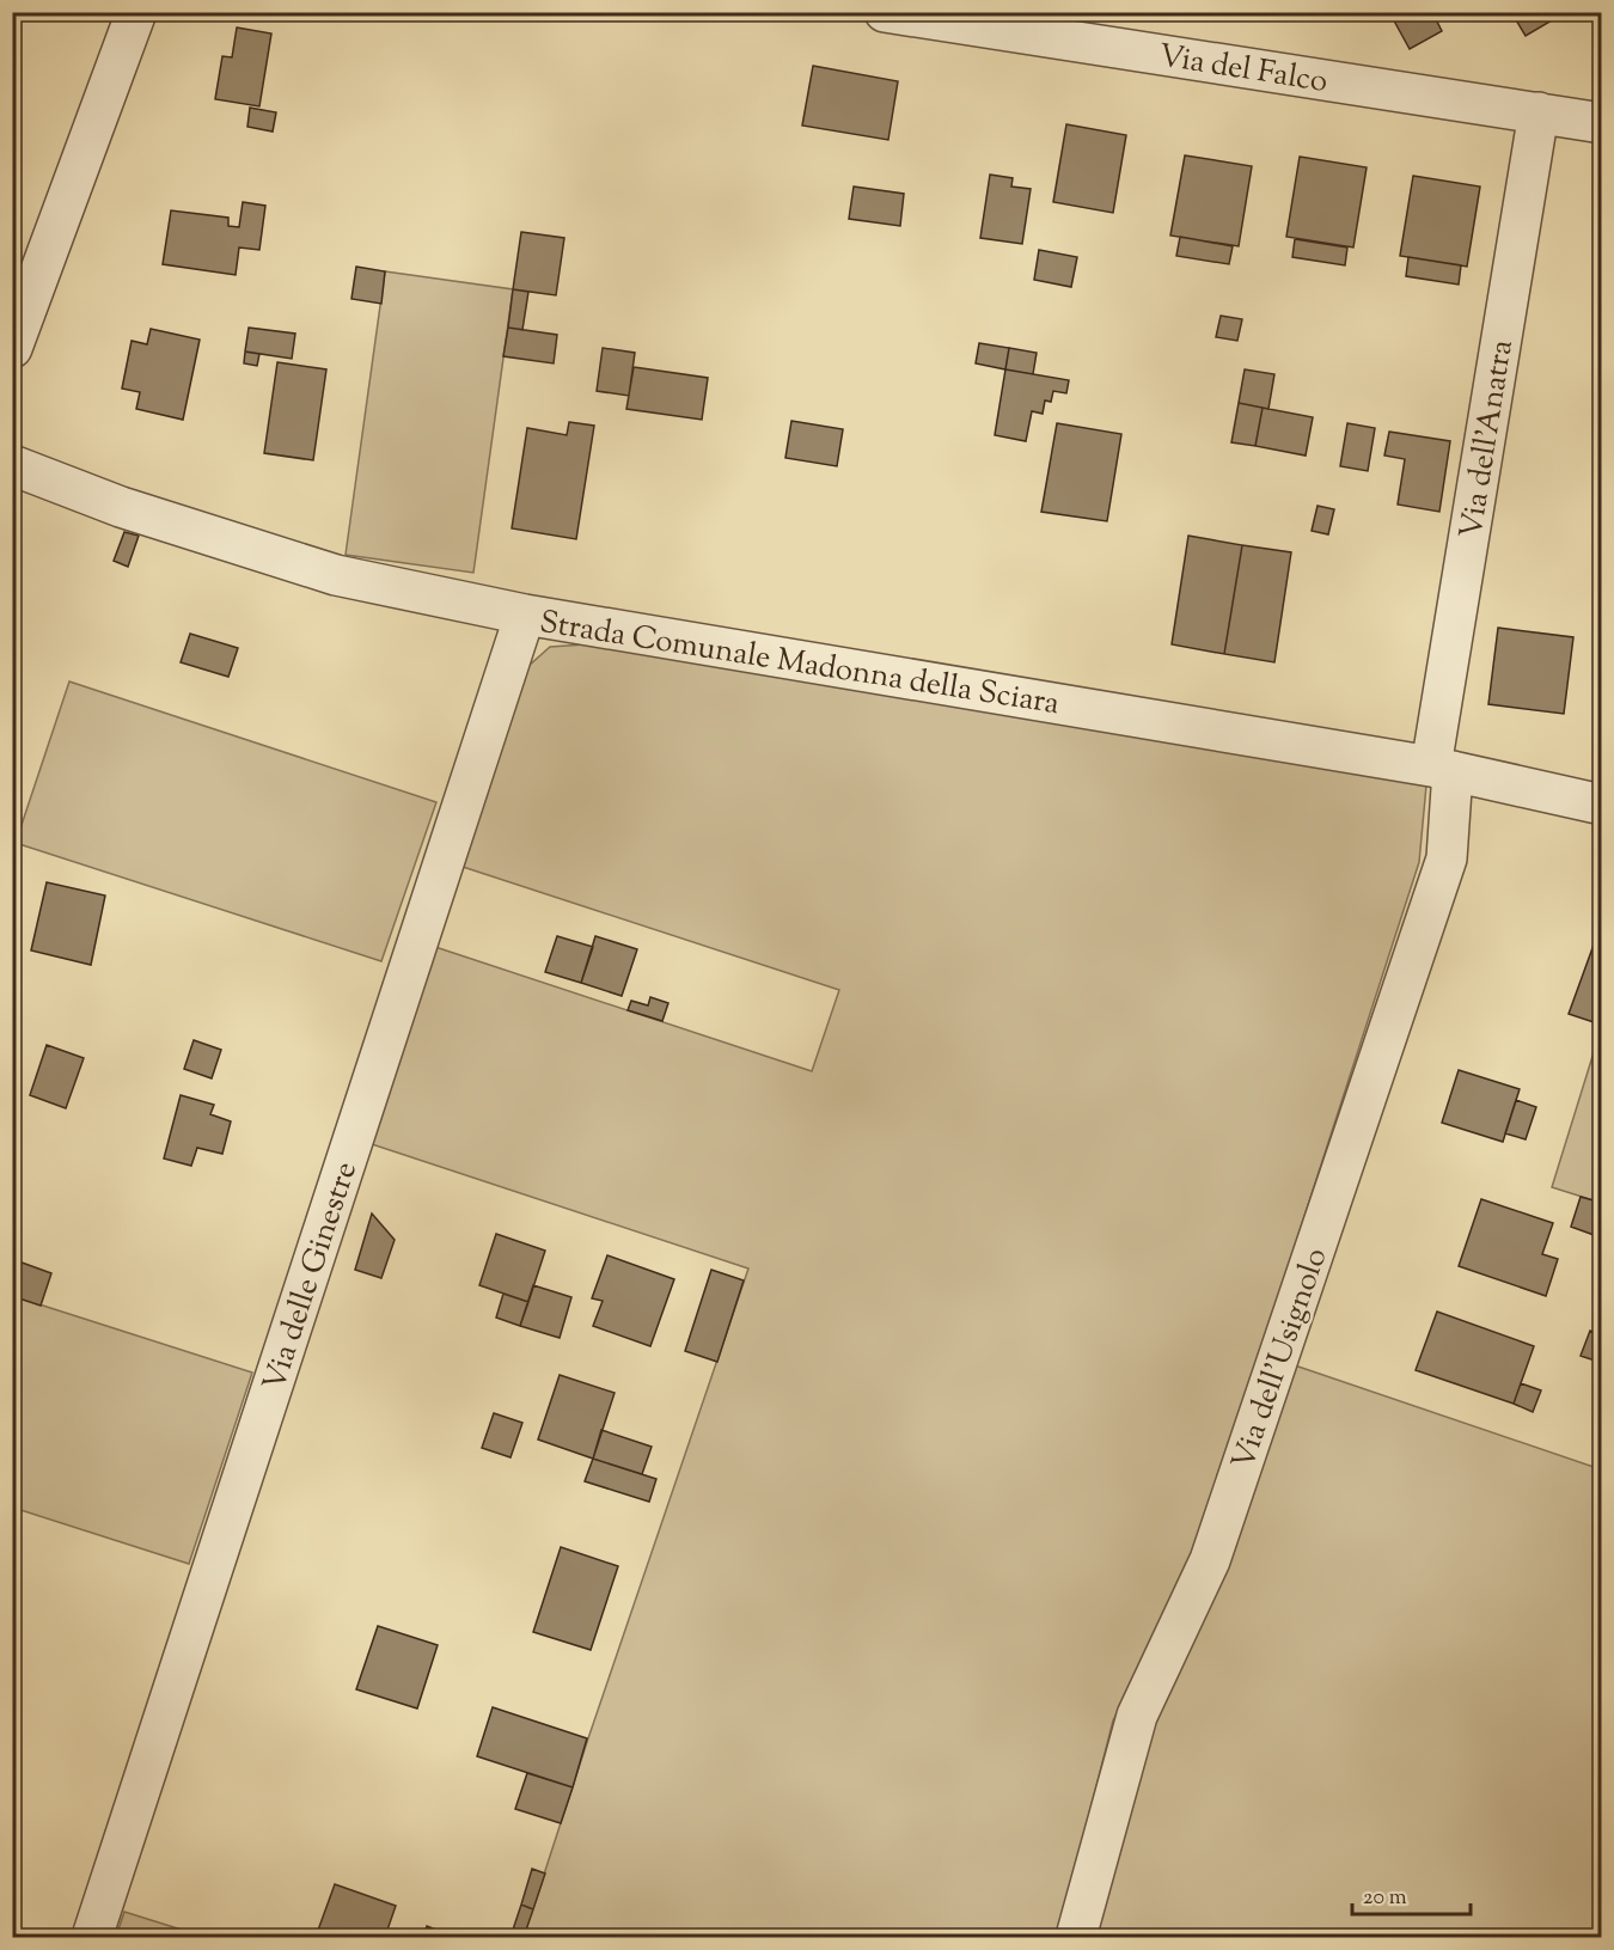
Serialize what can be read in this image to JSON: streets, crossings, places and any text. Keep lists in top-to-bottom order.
{
  "streets": {
    "street": [
      "Via del Falco",
      "Via dell'Anatra",
      "Strada Comunale Madonna della Sciara",
      "Via delle Ginestre",
      "Via dell'Usignolo"
    ]
  },
  "crossings": [
    ["Via del Falco", "Via dell'Anatra"],
    ["Via dell'Anatra", "Strada Comunale Madonna della Sciara"],
    ["Via dell'Anatra", "Via dell'Usignolo"],
    ["Strada Comunale Madonna della Sciara", "Via delle Ginestre"],
    ["Strada Comunale Madonna della Sciara", "Via dell'Usignolo"]
  ],
  "scale_bar": "20 m"
}
